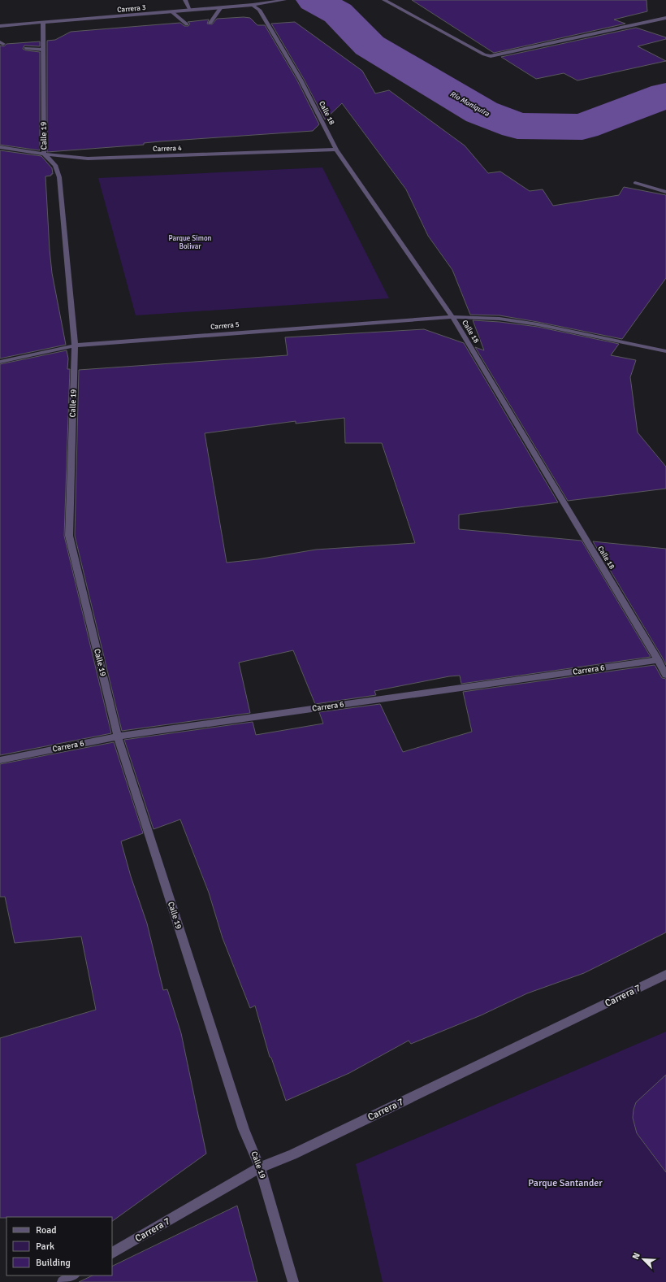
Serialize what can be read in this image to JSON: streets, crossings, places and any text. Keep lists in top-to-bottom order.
{
  "streets": {
    "street": [
      "Carrera 3",
      "Calle 18",
      "Calle 19",
      "Carrera 4",
      "Carrera 5",
      "Carrera 6",
      "Carrera 7"
    ]
  },
  "crossings": [
    ["Carrera 3", "Calle 18"],
    ["Carrera 3", "Calle 19"],
    ["Calle 18", "Carrera 4"],
    ["Calle 18", "Carrera 5"],
    ["Calle 18", "Carrera 6"],
    ["Calle 19", "Carrera 4"],
    ["Calle 19", "Carrera 5"],
    ["Calle 19", "Carrera 6"],
    ["Calle 19", "Carrera 7"]
  ],
  "water": ["Río Moniquira"],
  "parks": ["Parque Simon Bolivar", "Parque Santander"],
  "legend": ["Road", "Park", "Building"],
  "north": "top left"
}
